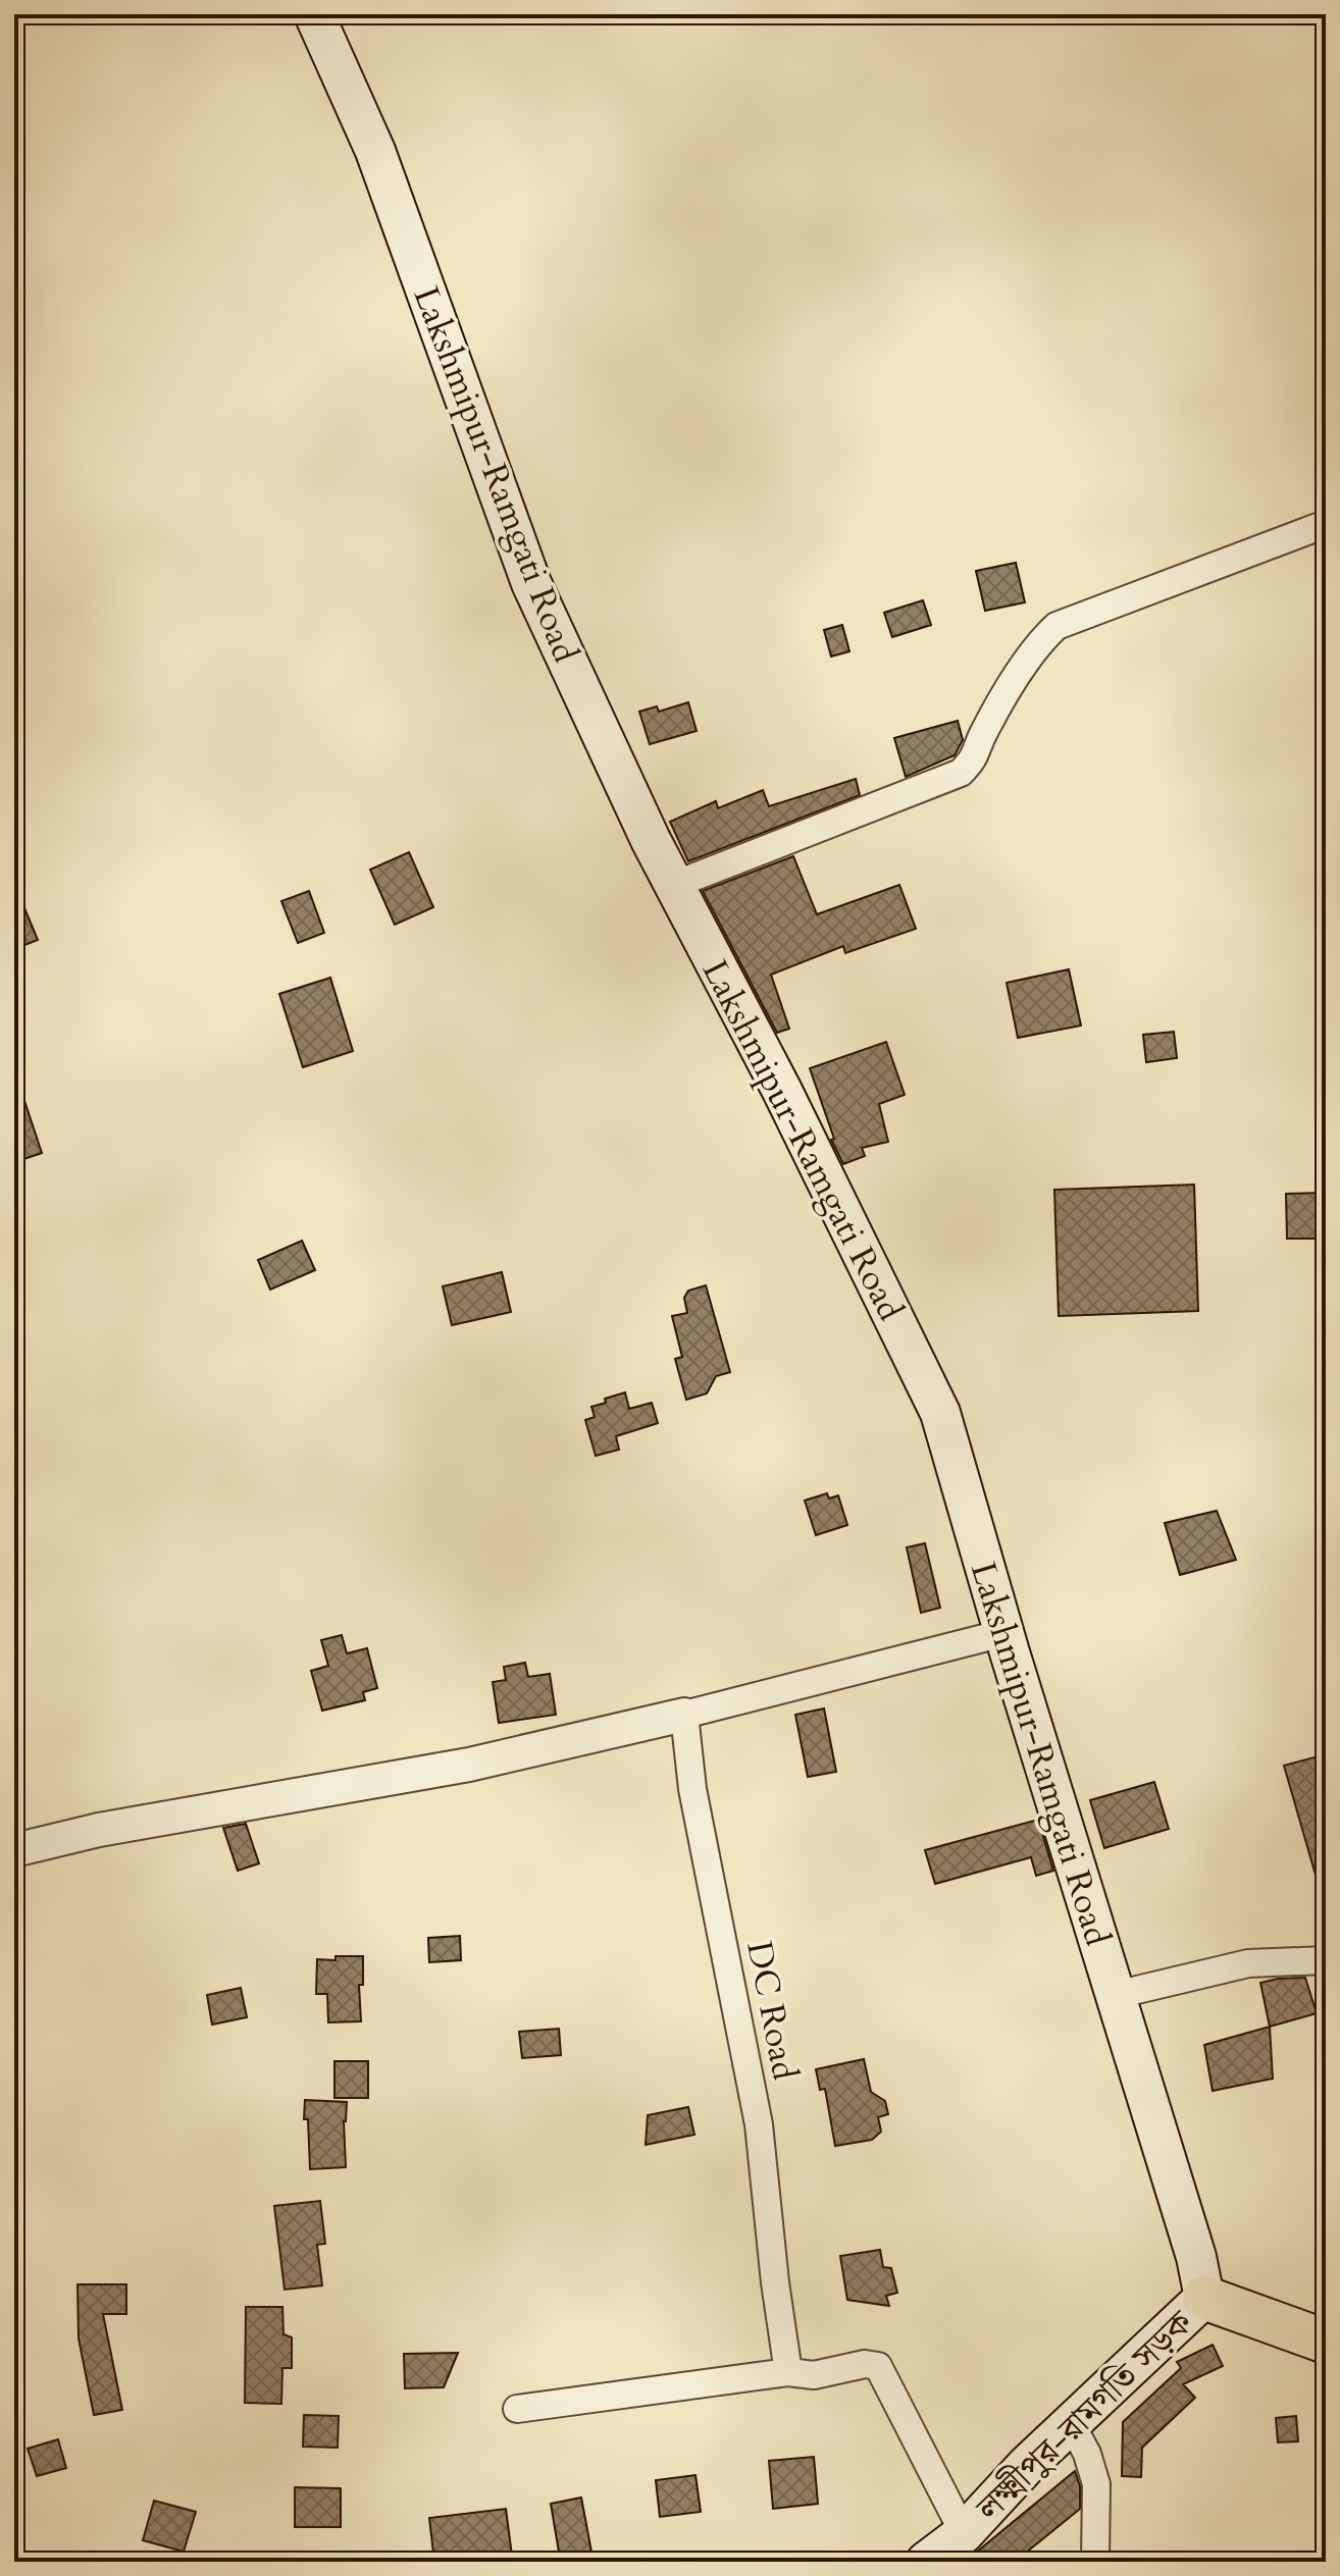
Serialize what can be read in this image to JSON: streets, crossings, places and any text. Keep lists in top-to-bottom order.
{
  "streets": {
    "main road": ["Lakshmipur-Ramgati Road", "লক্ষ্মীপুর-রামগতি সড়ক"],
    "street": ["DC Road"]
  },
  "crossings": [
    ["Lakshmipur-Ramgati Road", "লক্ষ্মীপুর-রামগতি সড়ক"]
  ]
}
